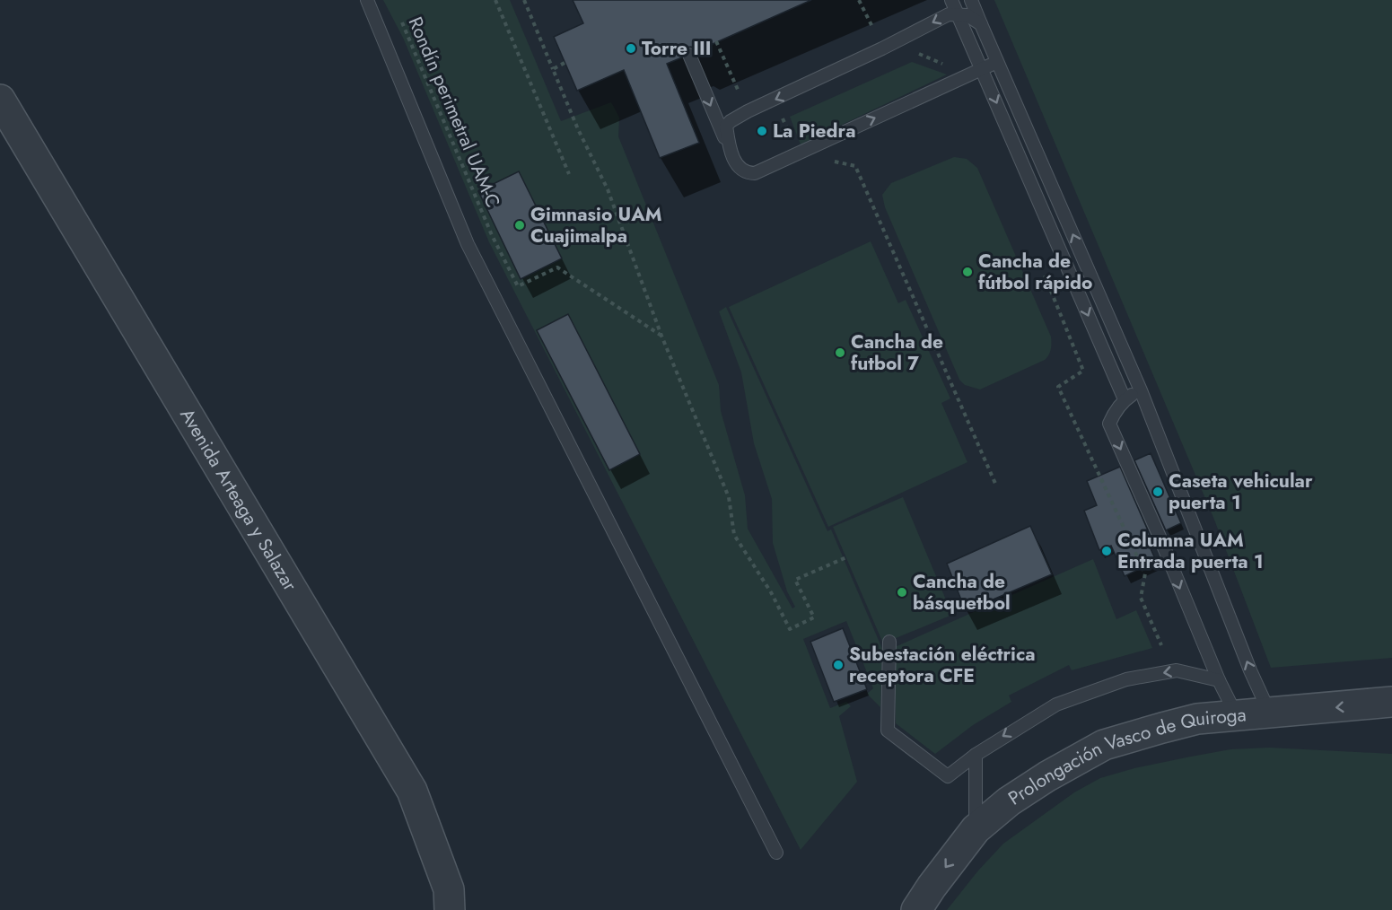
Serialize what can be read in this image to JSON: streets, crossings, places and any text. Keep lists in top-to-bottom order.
{
  "streets": {
    "street": ["Avenida Arteaga y Salazar", "Prolongación Vasco de Quiroga"],
    "path": ["Rondín perimetral UAM-C"]
  },
  "one_way": ["Prolongación Vasco de Quiroga"],
  "places": [
    "Torre III",
    "La Piedra",
    "Gimnasio UAM Cuajimalpa",
    "Cancha de fútbol rápido",
    "Cancha de futbol 7",
    "Caseta vehicular puerta 1",
    "Columna UAM Entrada puerta 1",
    "Cancha de básquetbol",
    "Subestación eléctrica receptora CFE"
  ]
}
